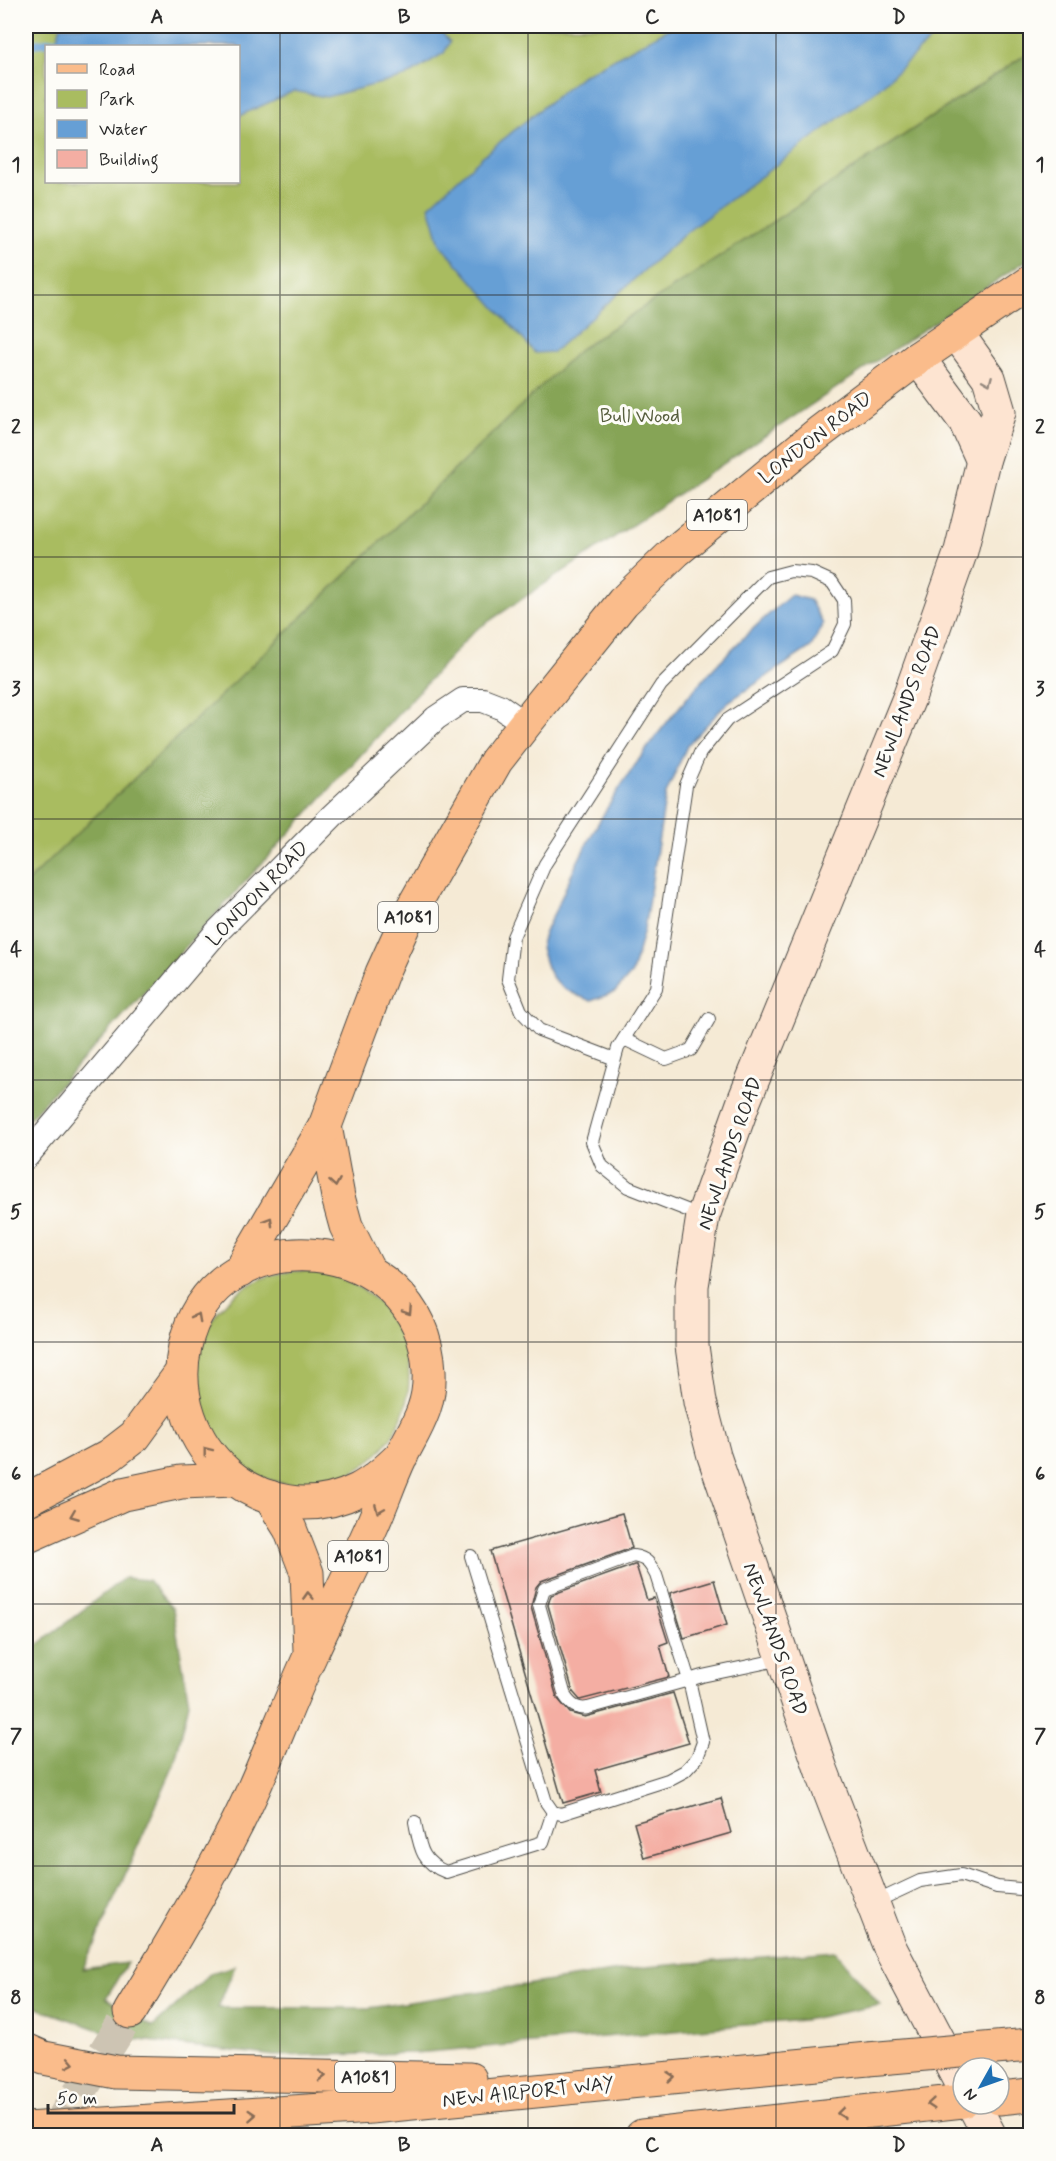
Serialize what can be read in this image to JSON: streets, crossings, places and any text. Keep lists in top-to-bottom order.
{
  "streets": {
    "main road": ["LONDON ROAD", "A1081", "NEW AIRPORT WAY"],
    "street": ["NEWLANDS ROAD"]
  },
  "crossings": [
    ["LONDON ROAD", "NEWLANDS ROAD"],
    ["A1081", "NEW AIRPORT WAY"]
  ],
  "parks": ["Bull Wood"],
  "legend": [
    "Road",
    "Park",
    "Water",
    "Building"
  ],
  "scale_bar": "50 m",
  "north": "bottom left",
  "grid": {
    "columns": [
      "A",
      "B",
      "C",
      "D"
    ],
    "rows": [
      "1",
      "2",
      "3",
      "4",
      "5",
      "6",
      "7",
      "8"
    ]
  }
}
